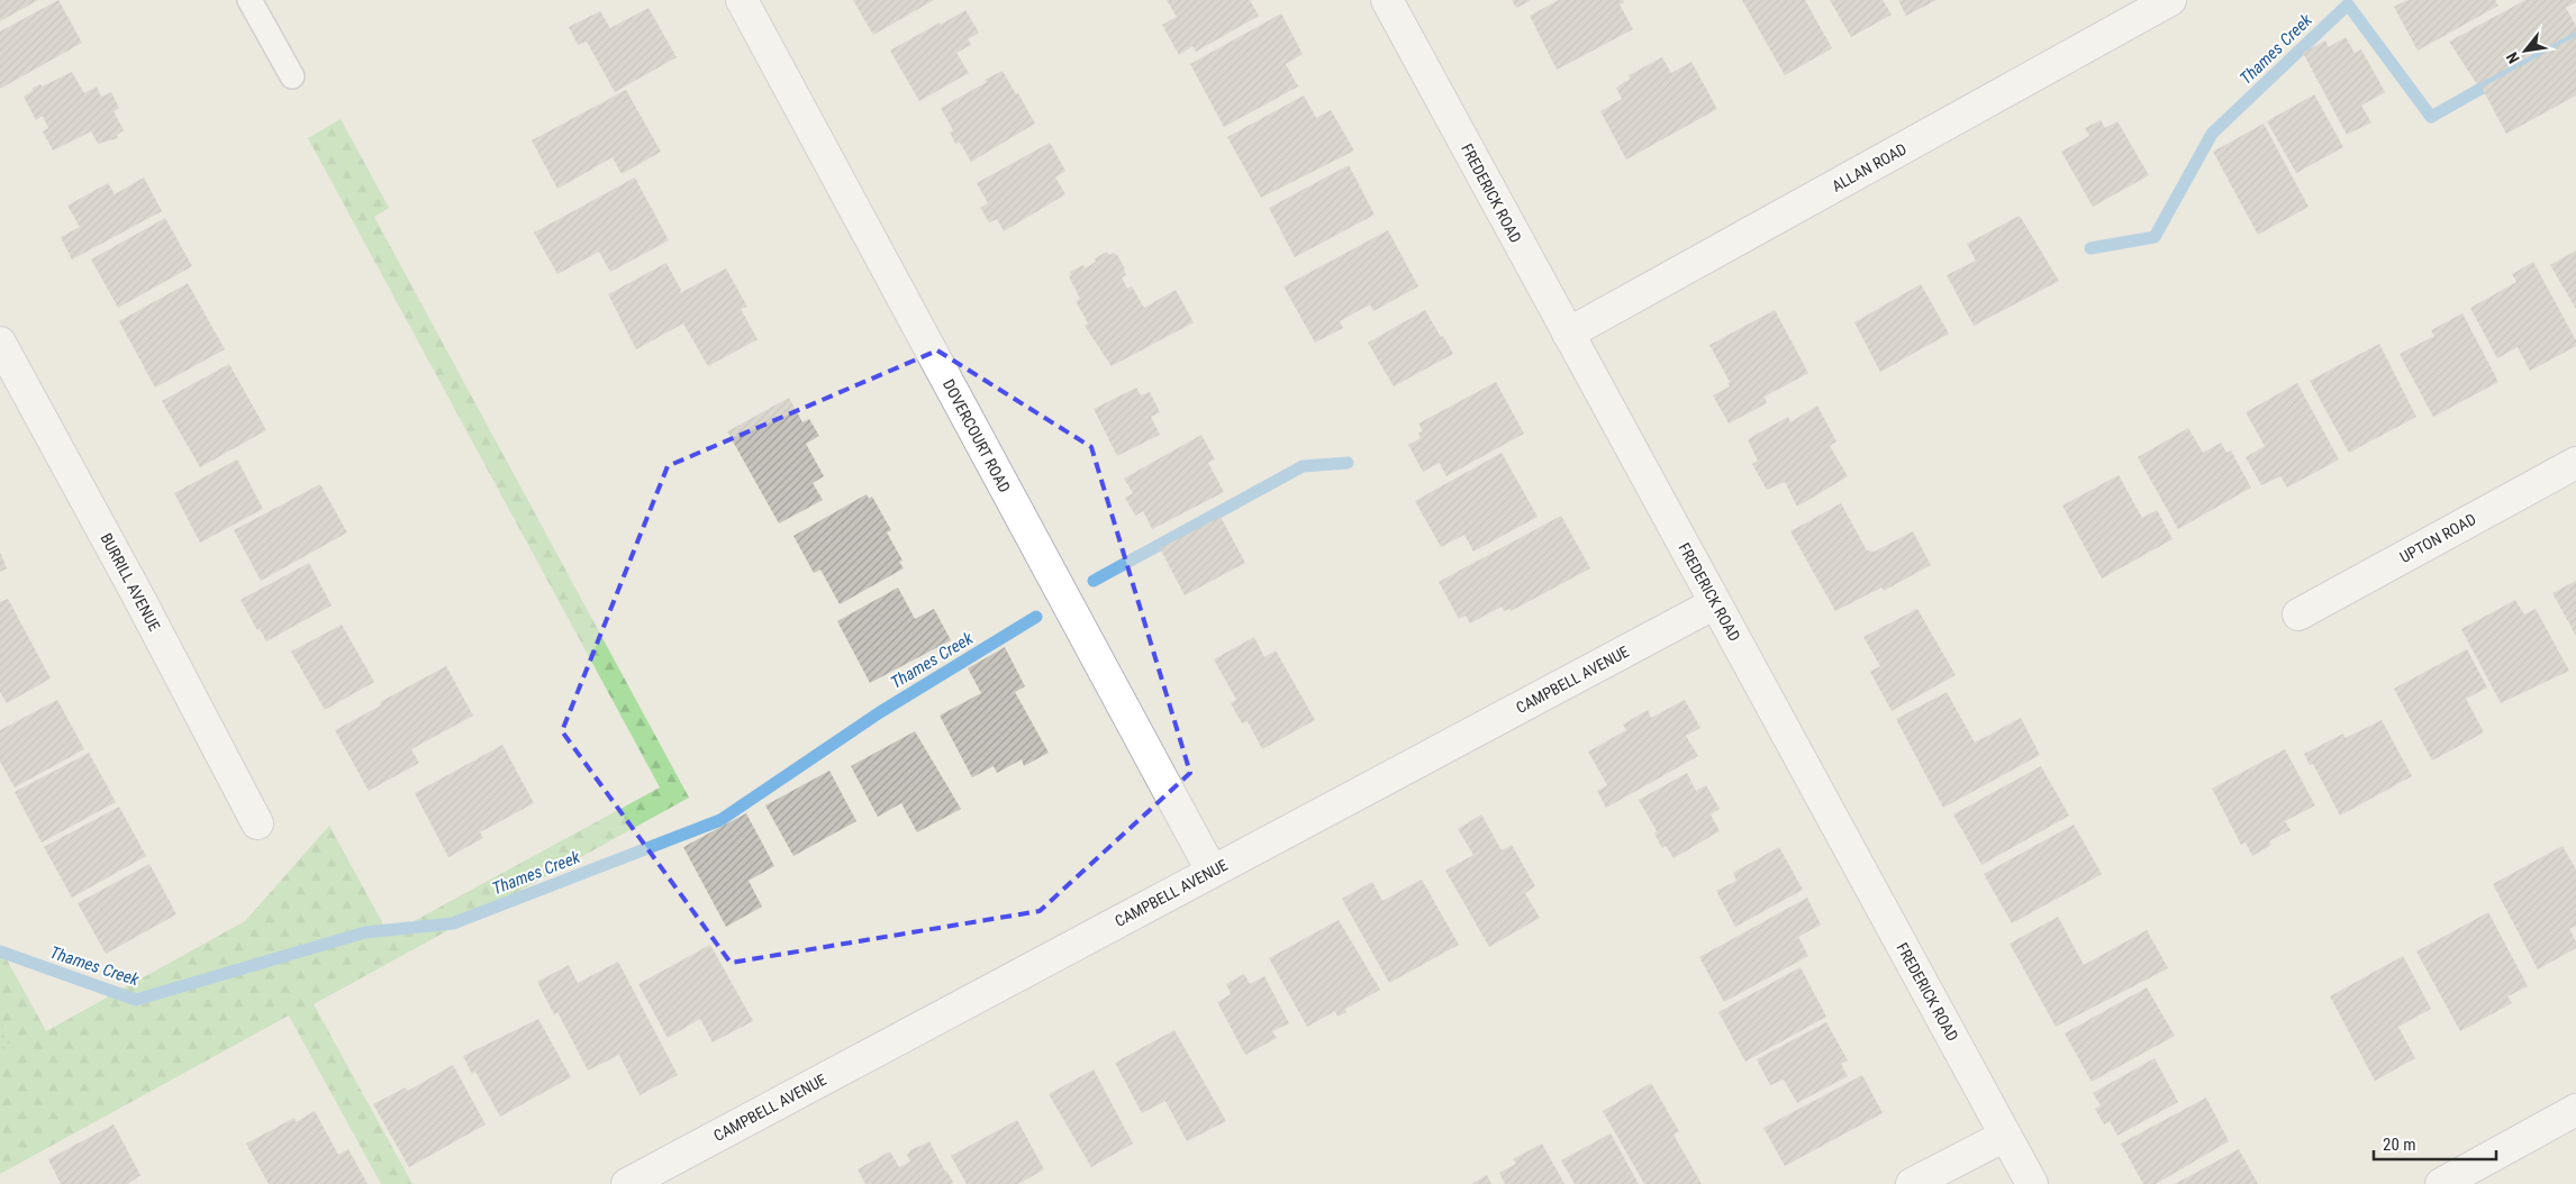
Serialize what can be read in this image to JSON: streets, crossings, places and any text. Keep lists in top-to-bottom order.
{
  "streets": {
    "street": [
      "ALLAN ROAD",
      "FREDERICK ROAD",
      "DOVERCOURT ROAD",
      "UPTON ROAD",
      "BURRILL AVENUE",
      "CAMPBELL AVENUE"
    ]
  },
  "crossings": [
    ["ALLAN ROAD", "FREDERICK ROAD"],
    ["FREDERICK ROAD", "CAMPBELL AVENUE"],
    ["DOVERCOURT ROAD", "CAMPBELL AVENUE"]
  ],
  "water": ["Thames Creek"],
  "scale_bar": "20 m",
  "north": "bottom left"
}
